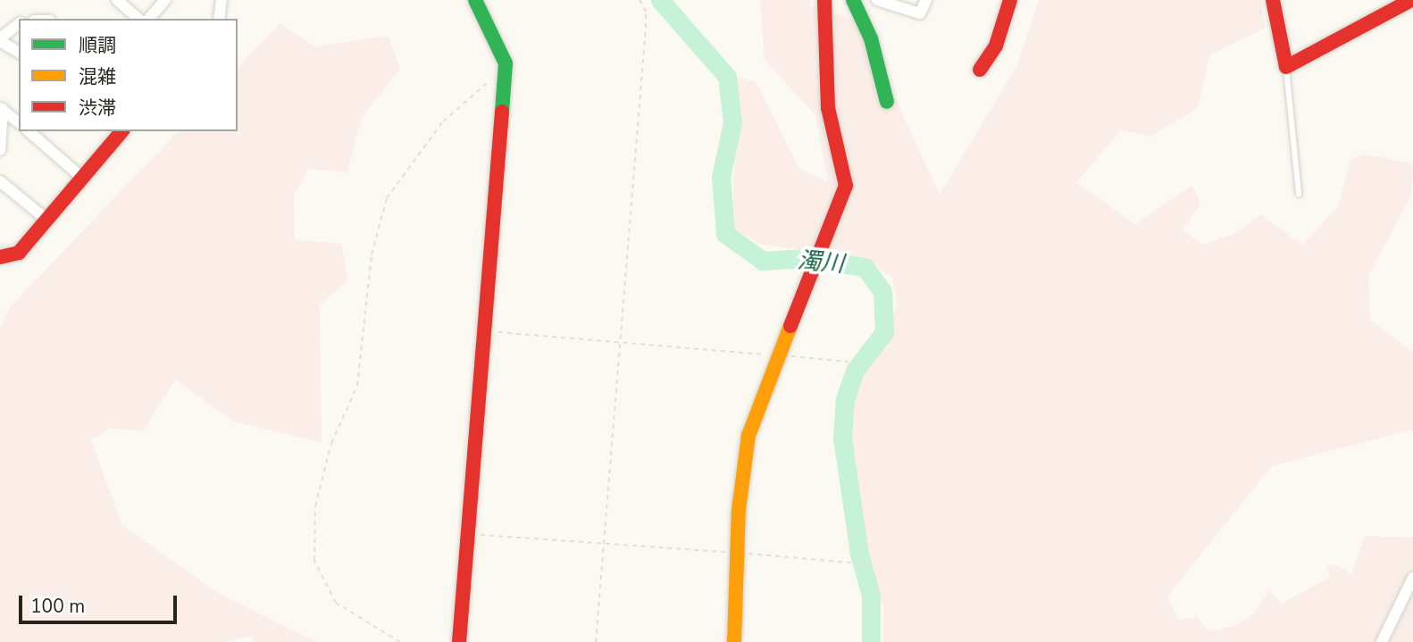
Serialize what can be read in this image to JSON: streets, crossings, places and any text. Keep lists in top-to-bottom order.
{
  "water": ["濁川"],
  "legend": ["順調", "混雑", "渋滞"],
  "scale_bar": "100 m"
}
